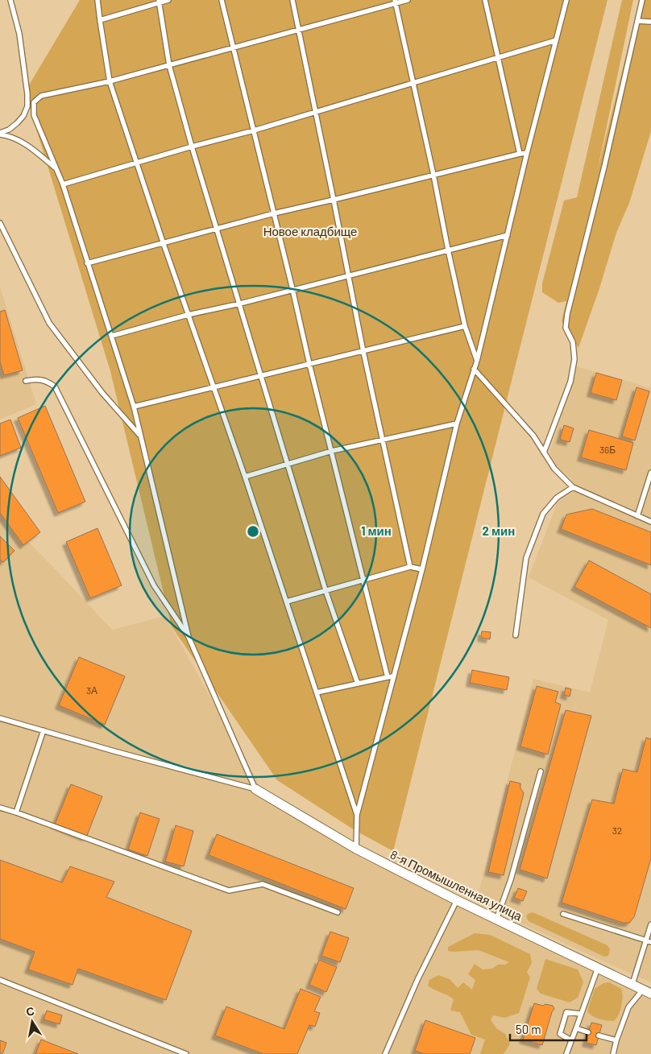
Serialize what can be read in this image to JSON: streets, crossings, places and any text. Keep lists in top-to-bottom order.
{
  "streets": {
    "street": ["8-я Промышленная улица"]
  },
  "parks": ["Новое кладбище"],
  "house_numbers": ["36Б", "3А", "32"],
  "scale_bar": "50 m",
  "north": "top",
  "rings": ["1 мин", "2 мин"]
}
